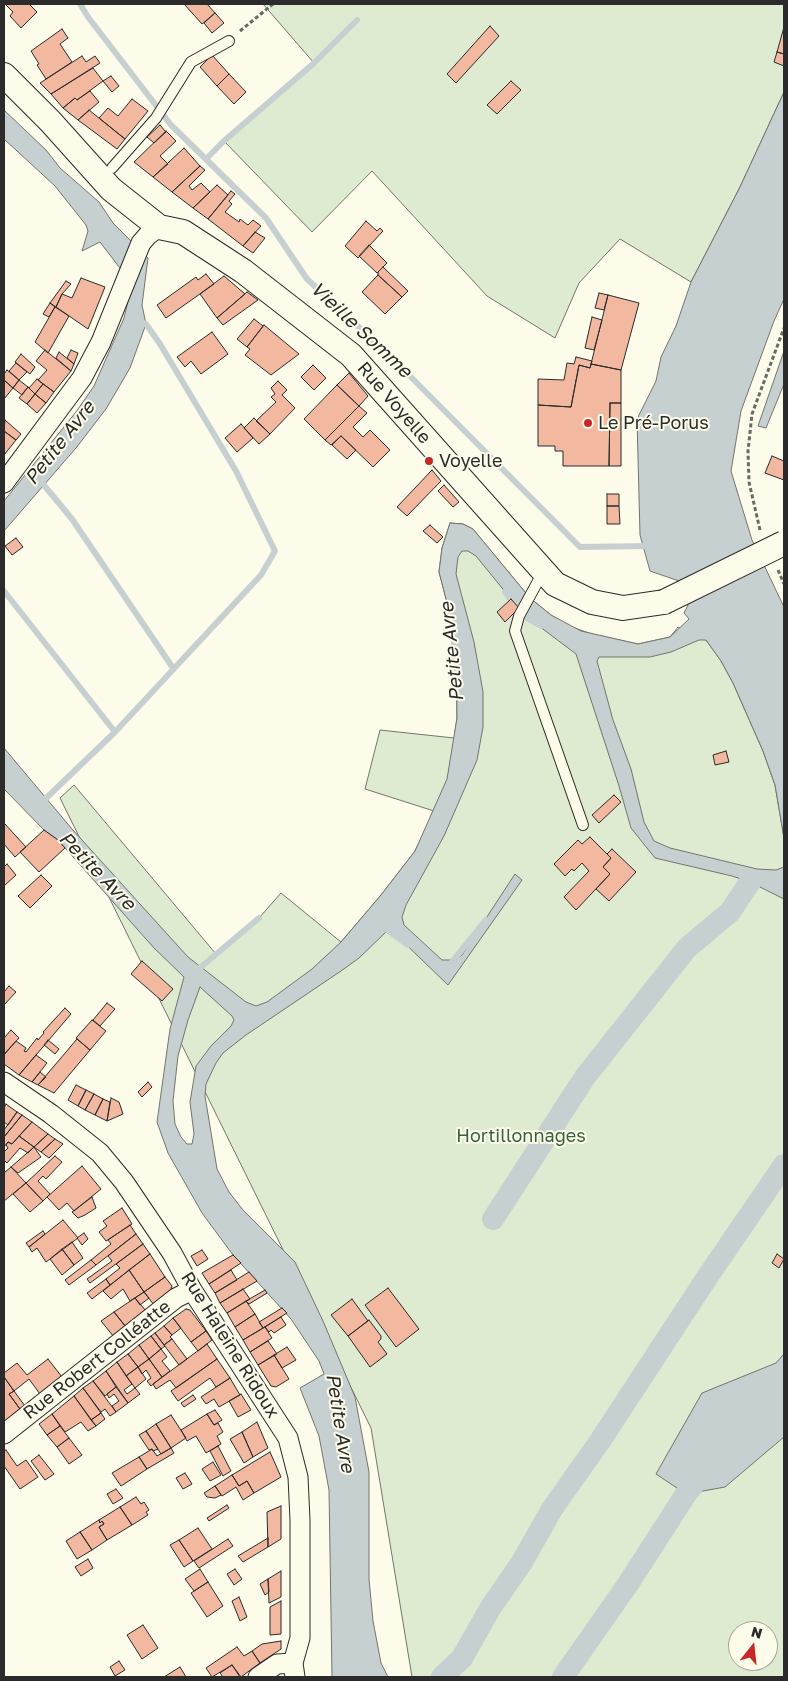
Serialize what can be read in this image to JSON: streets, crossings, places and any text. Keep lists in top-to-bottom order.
{
  "streets": {
    "street": ["Rue Voyelle", "Rue Haleine Ridoux", "Rue Robert Colléatte"]
  },
  "crossings": [
    ["Rue Haleine Ridoux", "Rue Robert Colléatte"]
  ],
  "water": ["Vieille Somme", "Petite Avre"],
  "parks": ["Hortillonnages"],
  "places": ["Le Pré-Porus", "Voyelle"],
  "north": "top"
}
